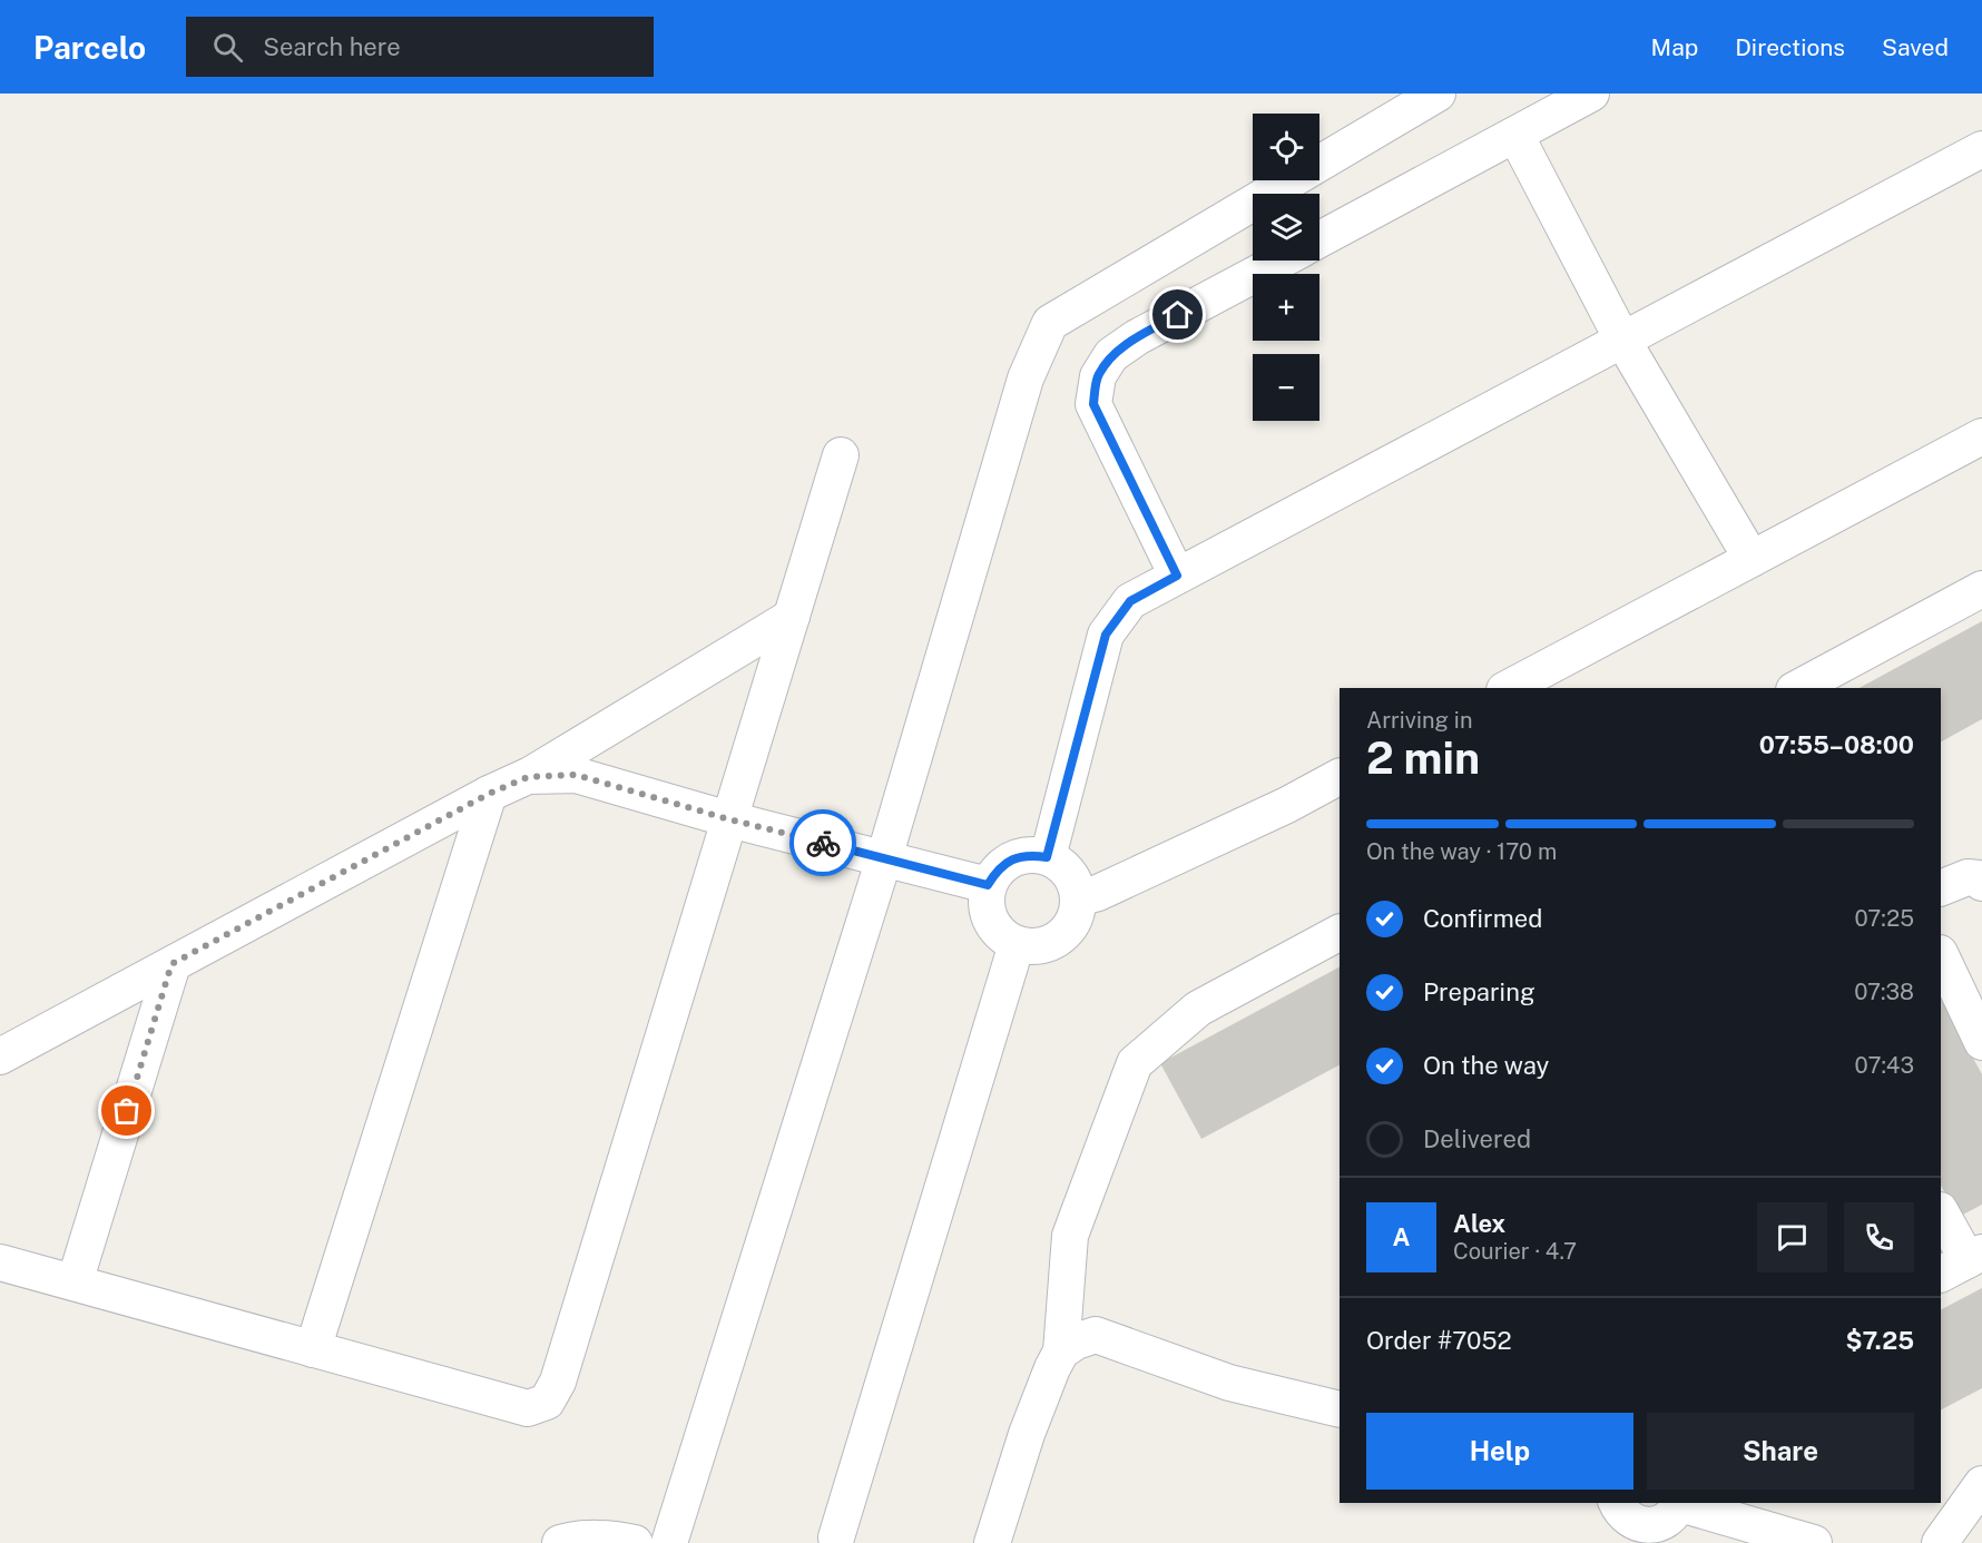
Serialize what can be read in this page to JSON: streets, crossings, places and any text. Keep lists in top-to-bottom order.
{
  "page": {
    "header": "Parcelo",
    "search": "Search here",
    "nav": ["Map", "Directions", "Saved"],
    "map_buttons": ["+", "−"],
    "heading": ["2 min", "Arriving in", "07:55–08:00"],
    "panel": [
      "Alex",
      "Courier · 4.7",
      "Order #7052",
      "$7.25"
    ],
    "bar": "On the way · 170 m",
    "list": [
      ["Confirmed", "07:25"],
      ["Preparing", "07:38"],
      ["On the way", "07:43"],
      "Delivered"
    ],
    "round": "A",
    "buttons": ["Help", "Share"]
  }
}
